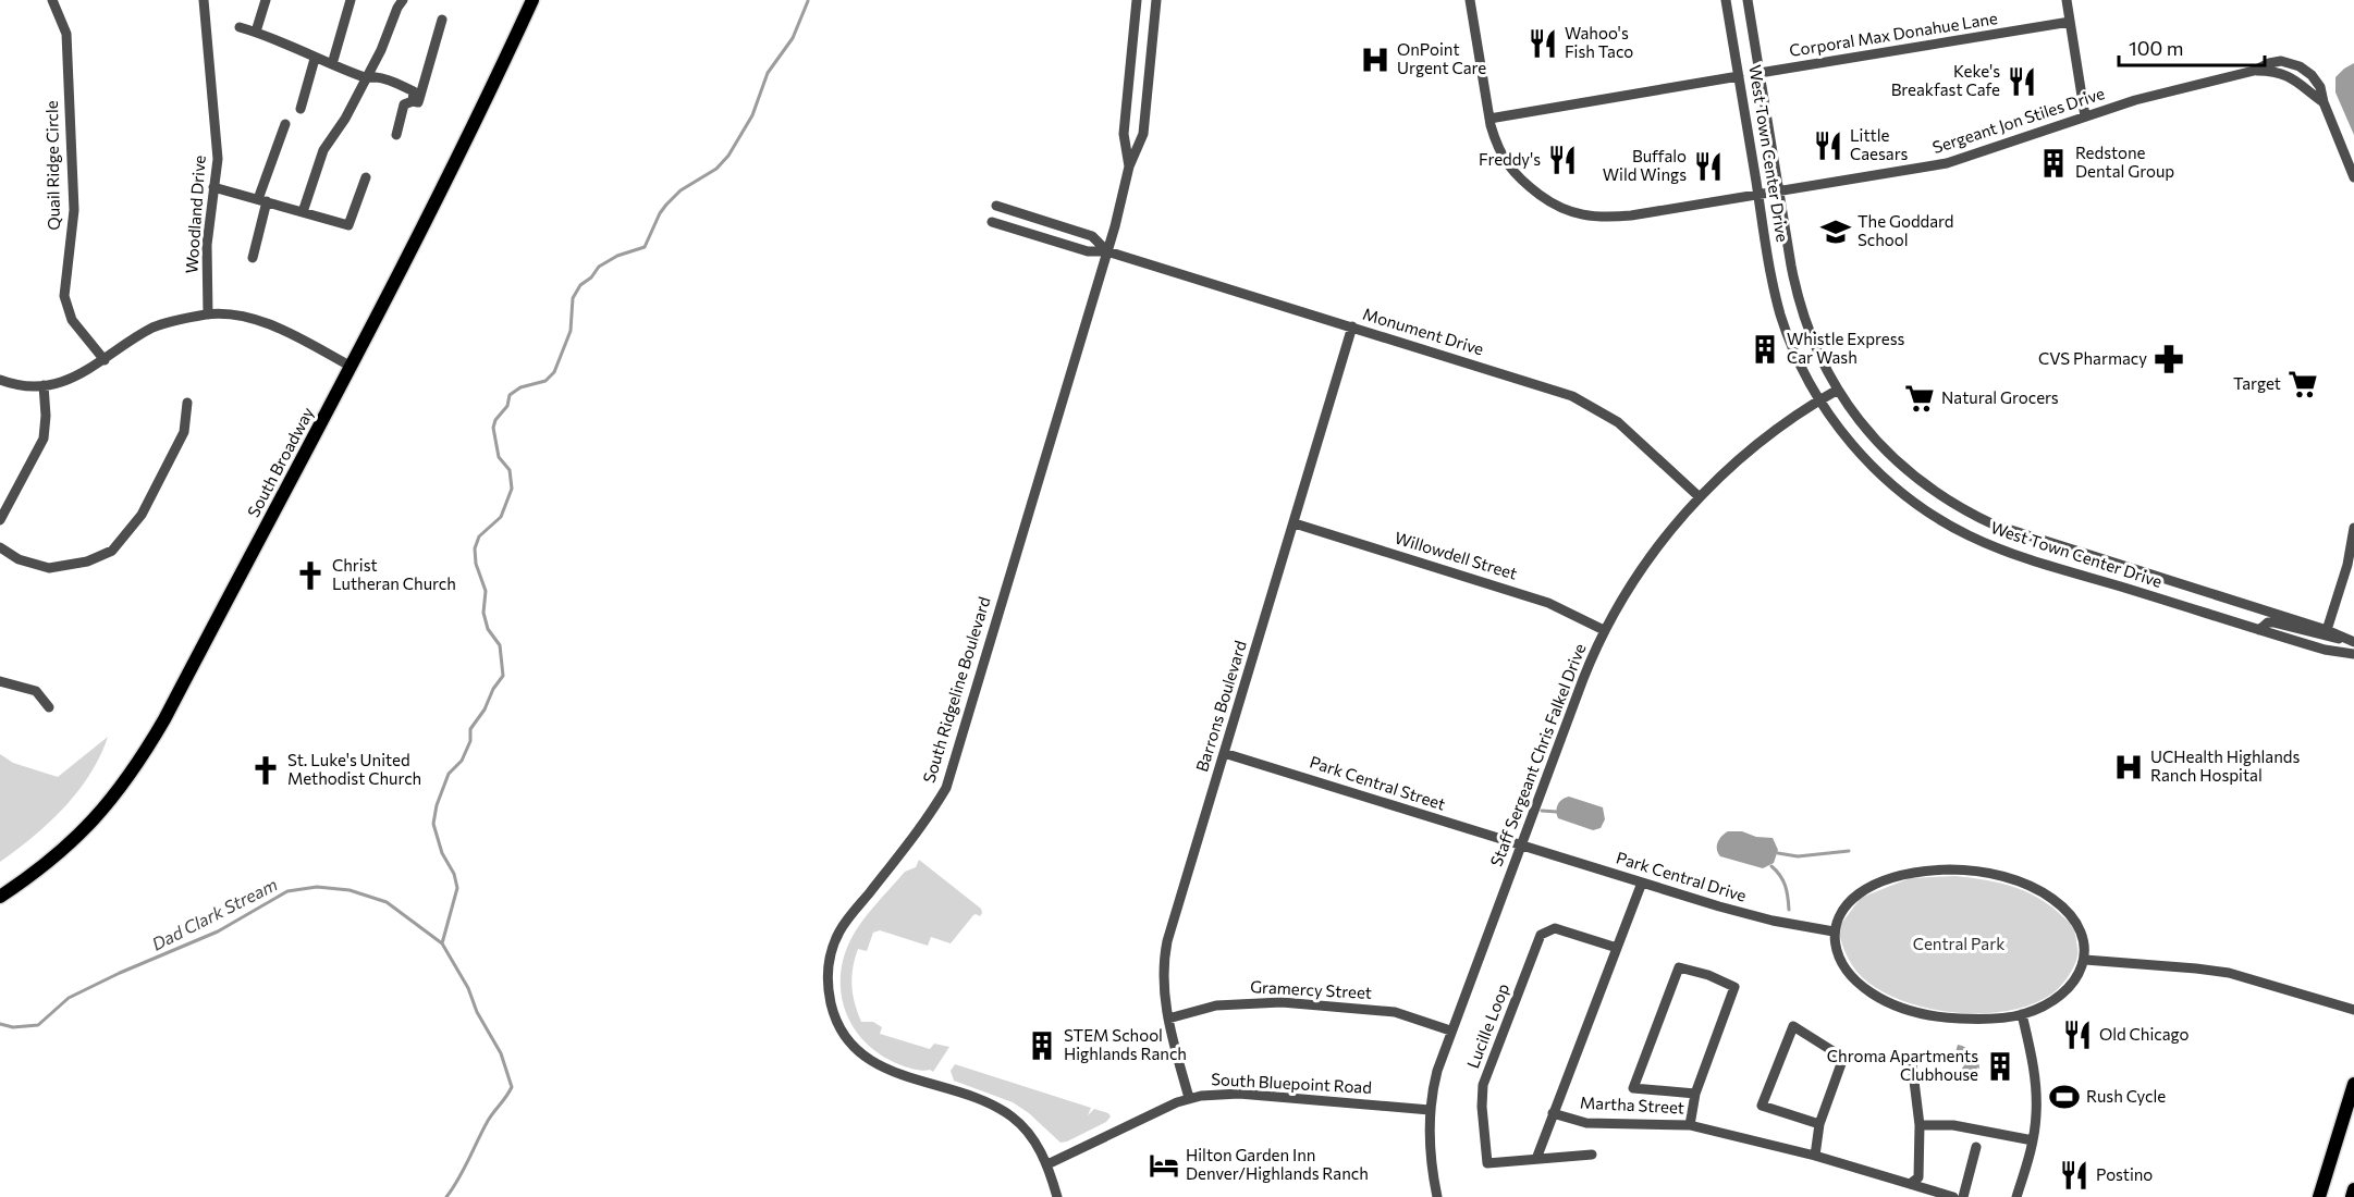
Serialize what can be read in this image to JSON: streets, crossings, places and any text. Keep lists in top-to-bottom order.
{
  "streets": {
    "main road": ["South Broadway"],
    "street": [
      "Corporal Max Donahue Lane",
      "Sergeant Jon Stiles Drive",
      "West Town Center Drive",
      "Quail Ridge Circle",
      "Woodland Drive",
      "Monument Drive",
      "Willowdell Street",
      "South Ridgeline Boulevard",
      "Barrons Boulevard",
      "Staff Sergeant Chris Falkel Drive",
      "Park Central Street",
      "Park Central Drive",
      "Gramercy Street",
      "Lucille Loop",
      "South Bluepoint Road",
      "Martha Street"
    ]
  },
  "crossings": [
    ["Corporal Max Donahue Lane", "West Town Center Drive"],
    ["Sergeant Jon Stiles Drive", "West Town Center Drive"],
    ["West Town Center Drive", "Staff Sergeant Chris Falkel Drive"],
    ["Monument Drive", "South Ridgeline Boulevard"],
    ["Monument Drive", "Barrons Boulevard"],
    ["Monument Drive", "Staff Sergeant Chris Falkel Drive"],
    ["Willowdell Street", "Barrons Boulevard"],
    ["Willowdell Street", "Staff Sergeant Chris Falkel Drive"],
    ["South Ridgeline Boulevard", "South Bluepoint Road"],
    ["Barrons Boulevard", "Park Central Street"],
    ["Barrons Boulevard", "Gramercy Street"],
    ["Barrons Boulevard", "South Bluepoint Road"],
    ["Staff Sergeant Chris Falkel Drive", "Park Central Street"],
    ["Staff Sergeant Chris Falkel Drive", "Park Central Drive"],
    ["Staff Sergeant Chris Falkel Drive", "Gramercy Street"],
    ["Staff Sergeant Chris Falkel Drive", "South Bluepoint Road"],
    ["Park Central Street", "Park Central Drive"],
    ["Park Central Drive", "Martha Street"],
    ["Lucille Loop", "Martha Street"]
  ],
  "water": ["Dad Clark Stream"],
  "parks": ["Central Park"],
  "places": {
    "restaurant": [
      "Wahoo's Fish Taco",
      "Keke's Breakfast Cafe",
      "Little Caesars",
      "Freddy's",
      "Buffalo Wild Wings",
      "Old Chicago",
      "Postino"
    ],
    "hospital": ["OnPoint Urgent Care", "UCHealth Highlands Ranch Hospital"],
    "building": [
      "Redstone Dental Group",
      "Whistle Express Car Wash",
      "STEM School Highlands Ranch",
      "Chroma Apartments Clubhouse"
    ],
    "school or university": ["The Goddard School"],
    "pharmacy": ["CVS Pharmacy"],
    "supermarket": ["Target", "Natural Grocers"],
    "church": ["Christ Lutheran Church", "St. Luke's United Methodist Church"],
    "sports": ["Rush Cycle"],
    "hotel": ["Hilton Garden Inn Denver/Highlands Ranch"]
  },
  "scale_bar": "100 m"
}
